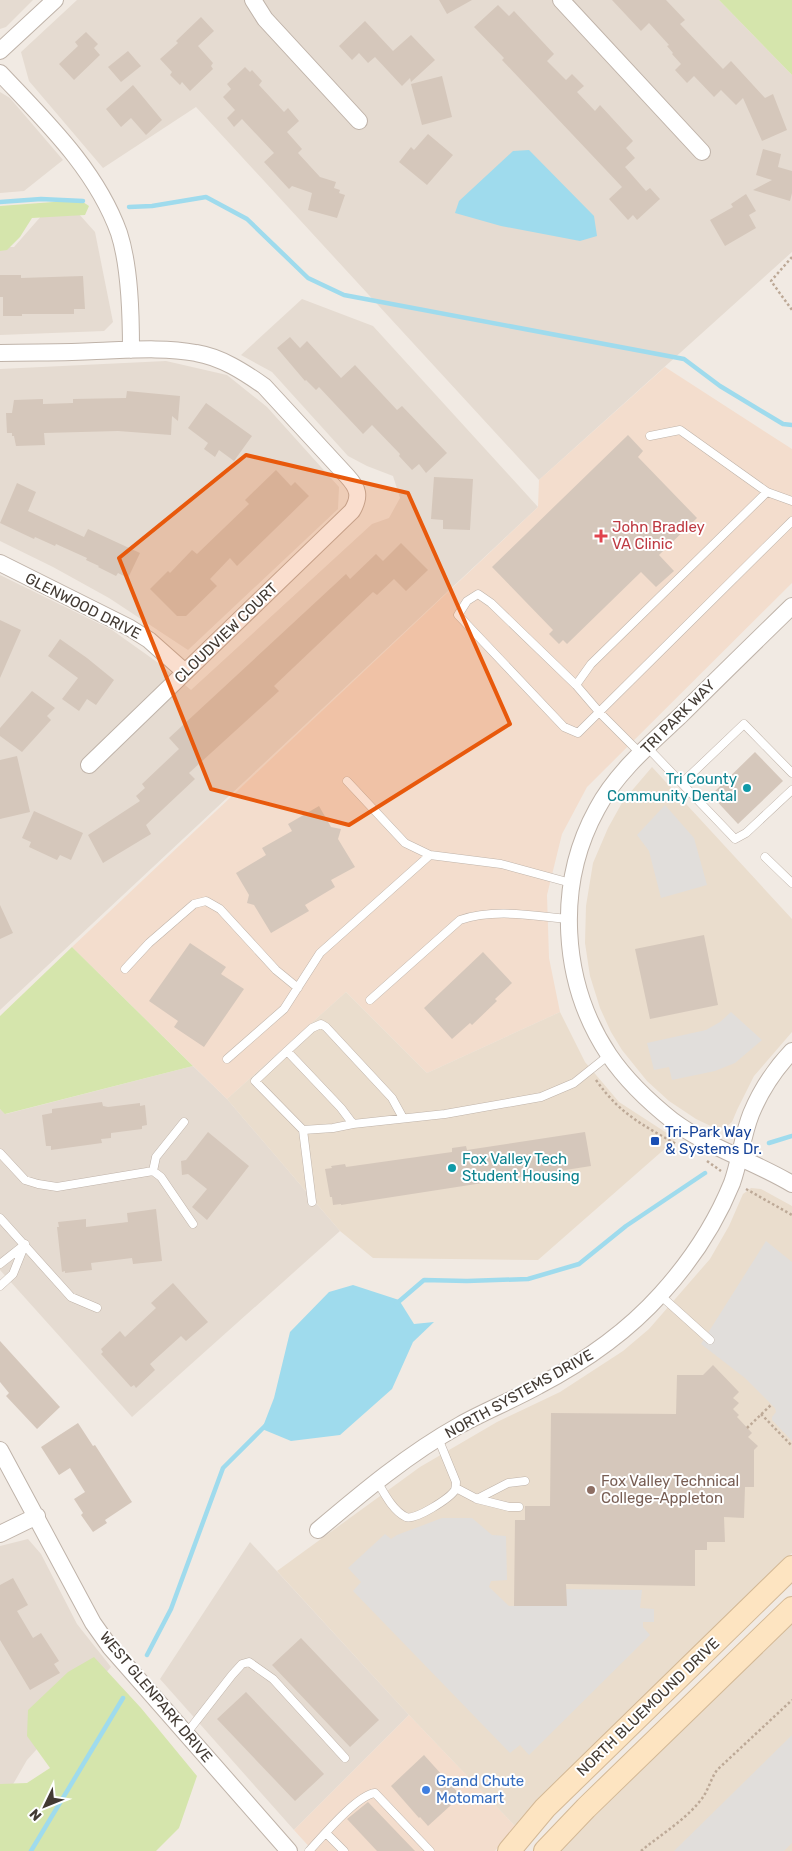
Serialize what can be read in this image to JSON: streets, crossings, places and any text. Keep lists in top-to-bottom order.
{
  "streets": {
    "main road": ["NORTH BLUEMOUND DRIVE"],
    "street": [
      "GLENWOOD DRIVE",
      "CLOUDVIEW COURT",
      "TRI PARK WAY",
      "NORTH SYSTEMS DRIVE",
      "WEST GLENPARK DRIVE"
    ]
  },
  "crossings": [
    ["GLENWOOD DRIVE", "CLOUDVIEW COURT"],
    ["TRI PARK WAY", "NORTH SYSTEMS DRIVE"]
  ],
  "places": {
    "health": ["John Bradley VA Clinic"],
    "other": [
      "Tri County Community Dental",
      "Fox Valley Tech Student Housing",
      "Fox Valley Technical College-Appleton",
      "Grand Chute Motomart"
    ],
    "transit": ["Tri-Park Way & Systems Dr."]
  },
  "north": "bottom left"
}
